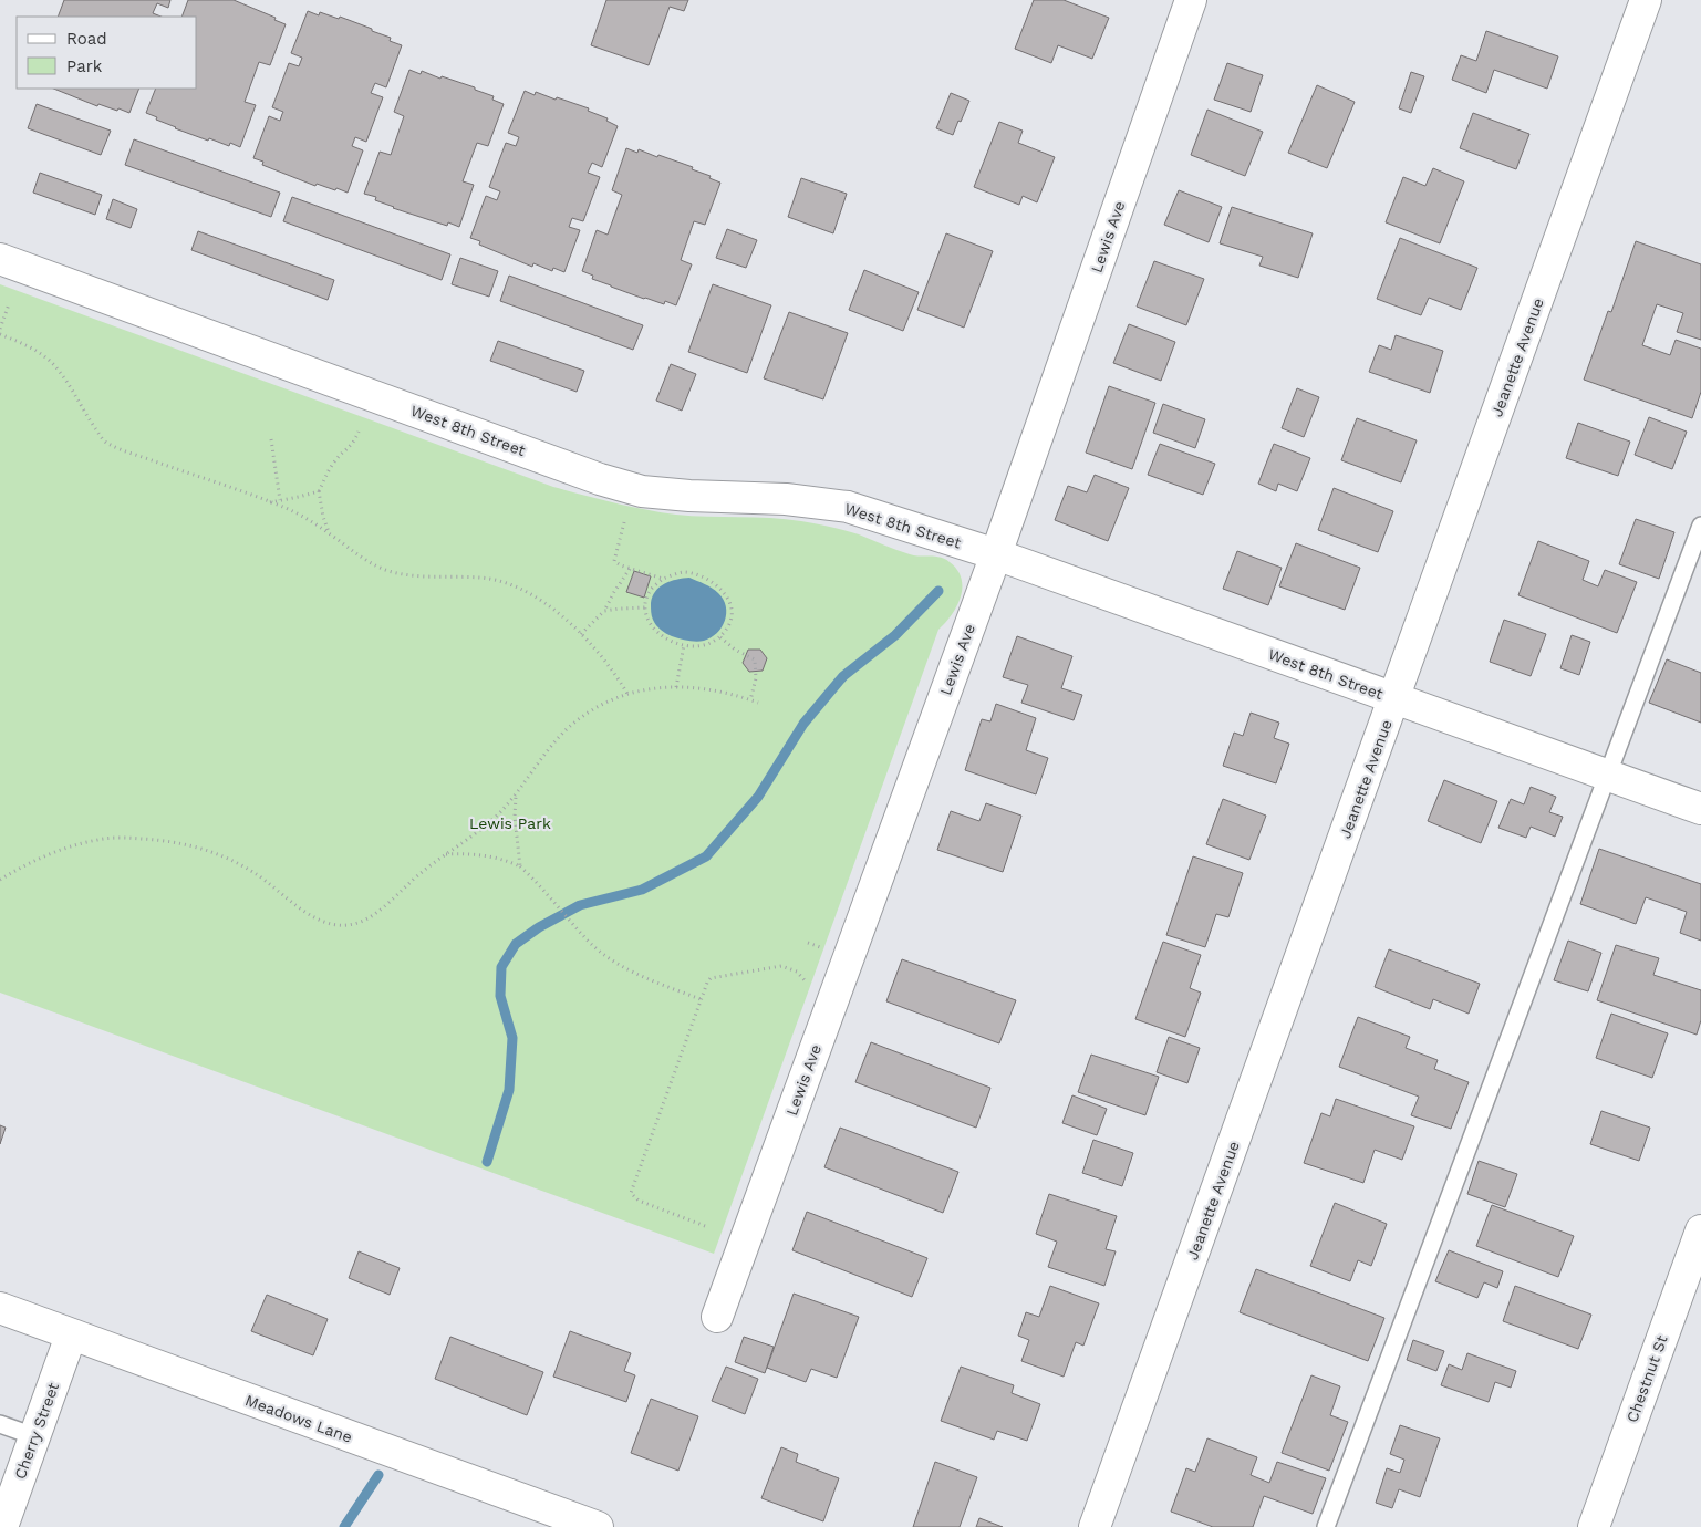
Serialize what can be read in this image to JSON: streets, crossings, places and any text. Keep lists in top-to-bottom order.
{
  "streets": {
    "street": [
      "Lewis Ave",
      "Jeanette Avenue",
      "West 8th Street",
      "Chestnut St",
      "Meadows Lane",
      "Cherry Street"
    ]
  },
  "crossings": [
    ["Lewis Ave", "West 8th Street"],
    ["Jeanette Avenue", "West 8th Street"],
    ["Meadows Lane", "Cherry Street"]
  ],
  "parks": ["Lewis Park"],
  "legend": ["Road", "Park"]
}
